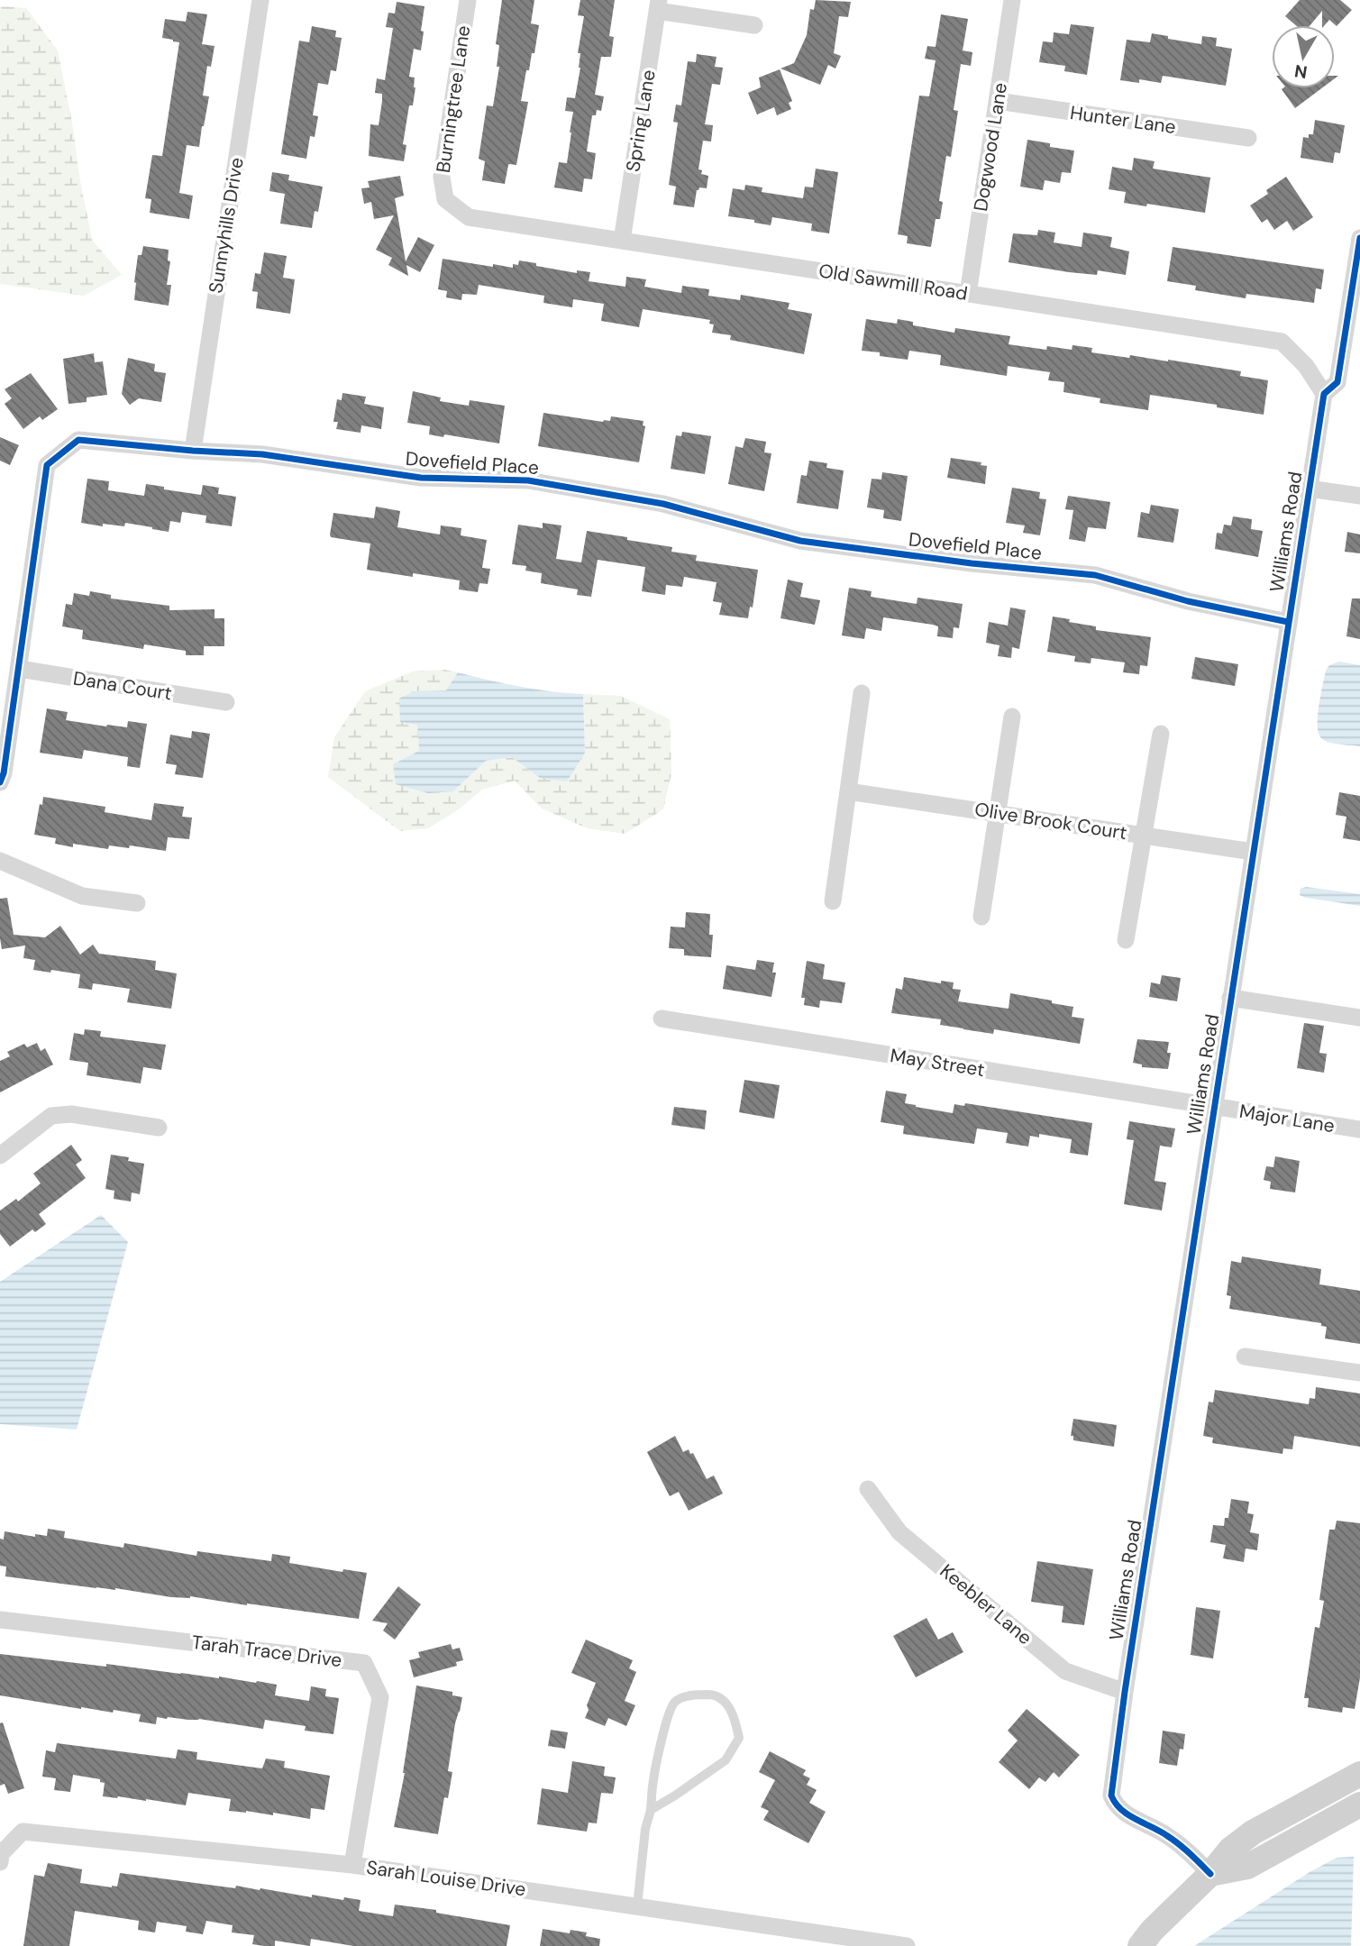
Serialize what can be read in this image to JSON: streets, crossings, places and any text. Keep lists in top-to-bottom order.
{
  "streets": {
    "street": [
      "Burningtree Lane",
      "Hunter Lane",
      "Spring Lane",
      "Dogwood Lane",
      "Sunnyhills Drive",
      "Old Sawmill Road",
      "Dovefield Place",
      "Williams Road",
      "Dana Court",
      "Olive Brook Court",
      "May Street",
      "Major Lane",
      "Keebler Lane",
      "Tarah Trace Drive",
      "Sarah Louise Drive"
    ]
  },
  "crossings": [
    ["Burningtree Lane", "Old Sawmill Road"],
    ["Hunter Lane", "Dogwood Lane"],
    ["Spring Lane", "Old Sawmill Road"],
    ["Dogwood Lane", "Old Sawmill Road"],
    ["Sunnyhills Drive", "Dovefield Place"],
    ["Old Sawmill Road", "Williams Road"],
    ["Dovefield Place", "Williams Road"],
    ["Dovefield Place", "Dana Court"],
    ["Williams Road", "Olive Brook Court"],
    ["Williams Road", "May Street"],
    ["Williams Road", "Major Lane"],
    ["Williams Road", "Keebler Lane"],
    ["May Street", "Major Lane"],
    ["Tarah Trace Drive", "Sarah Louise Drive"]
  ],
  "north": "bottom"
}
